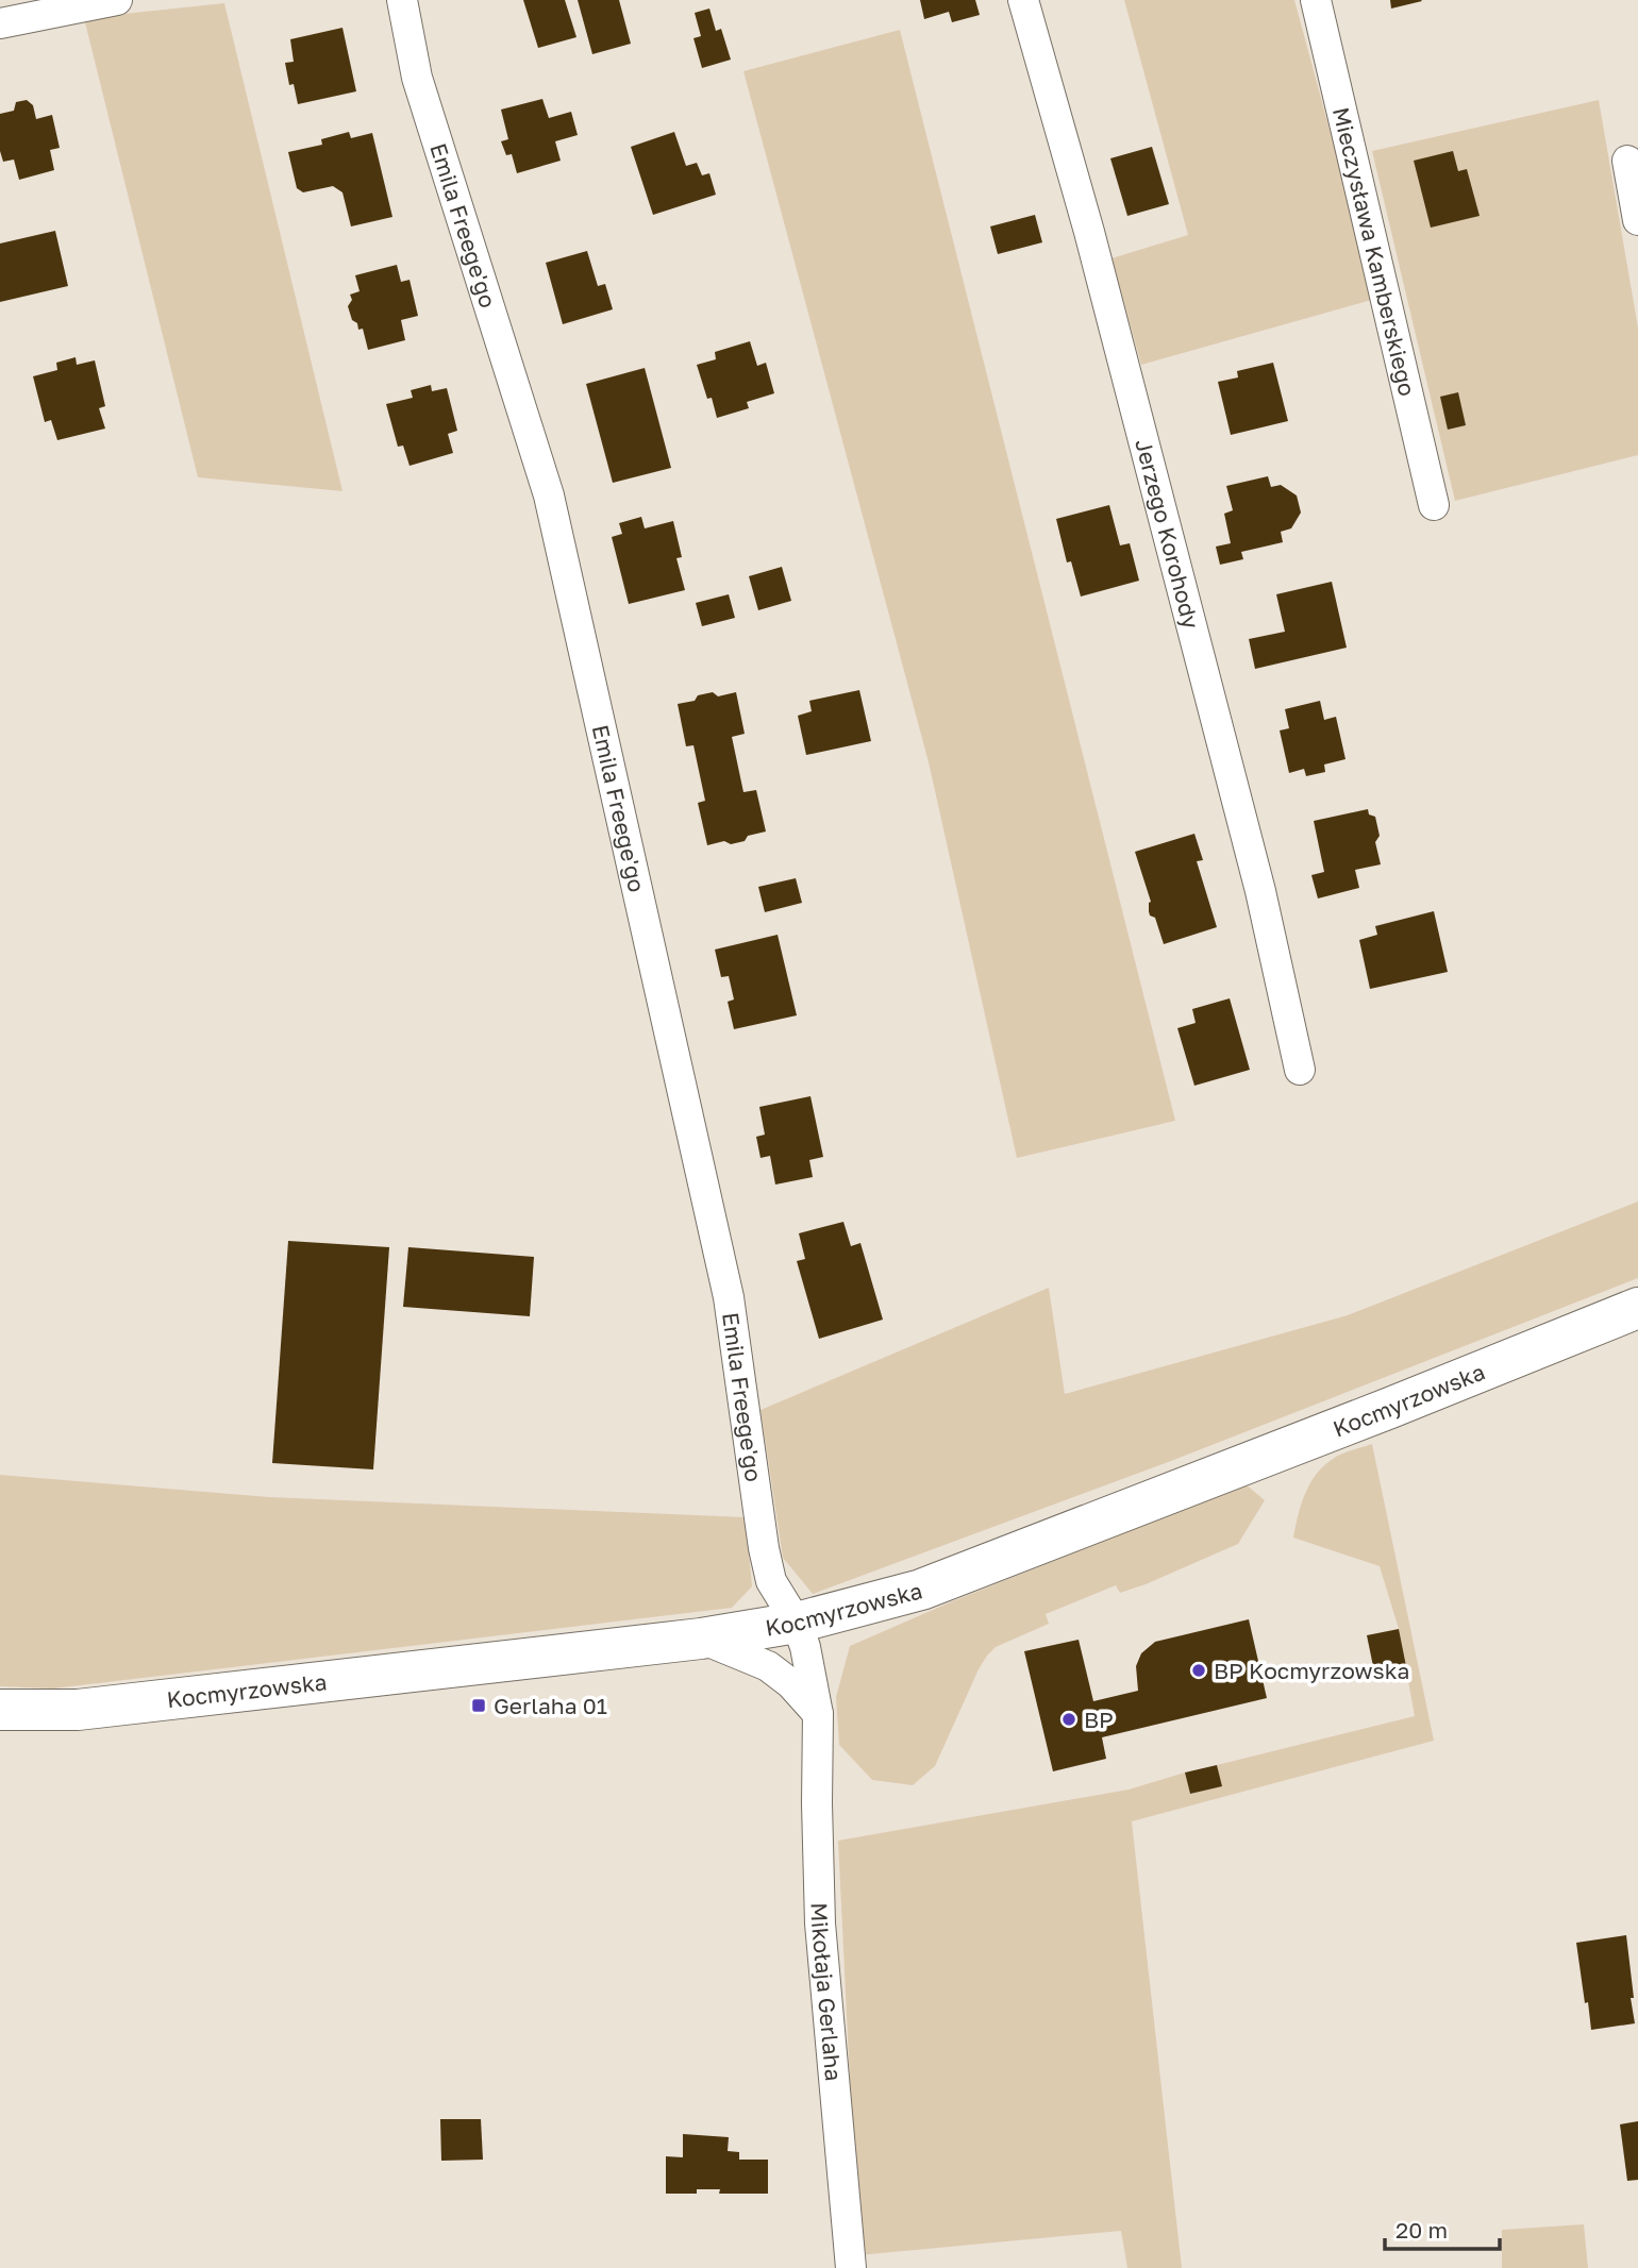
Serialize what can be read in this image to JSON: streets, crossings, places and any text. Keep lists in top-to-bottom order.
{
  "streets": {
    "main road": ["Kocmyrzowska"],
    "street": [
      "Emila Freege'go",
      "Mieczysława Kamberskiego",
      "Jerzego Korohody",
      "Mikołaja Gerlaha"
    ]
  },
  "crossings": [
    ["Emila Freege'go", "Kocmyrzowska"],
    ["Emila Freege'go", "Mikołaja Gerlaha"],
    ["Kocmyrzowska", "Mikołaja Gerlaha"]
  ],
  "places": {
    "other": ["BP Kocmyrzowska", "BP"],
    "transit": ["Gerlaha 01"]
  },
  "scale_bar": "20 m"
}
